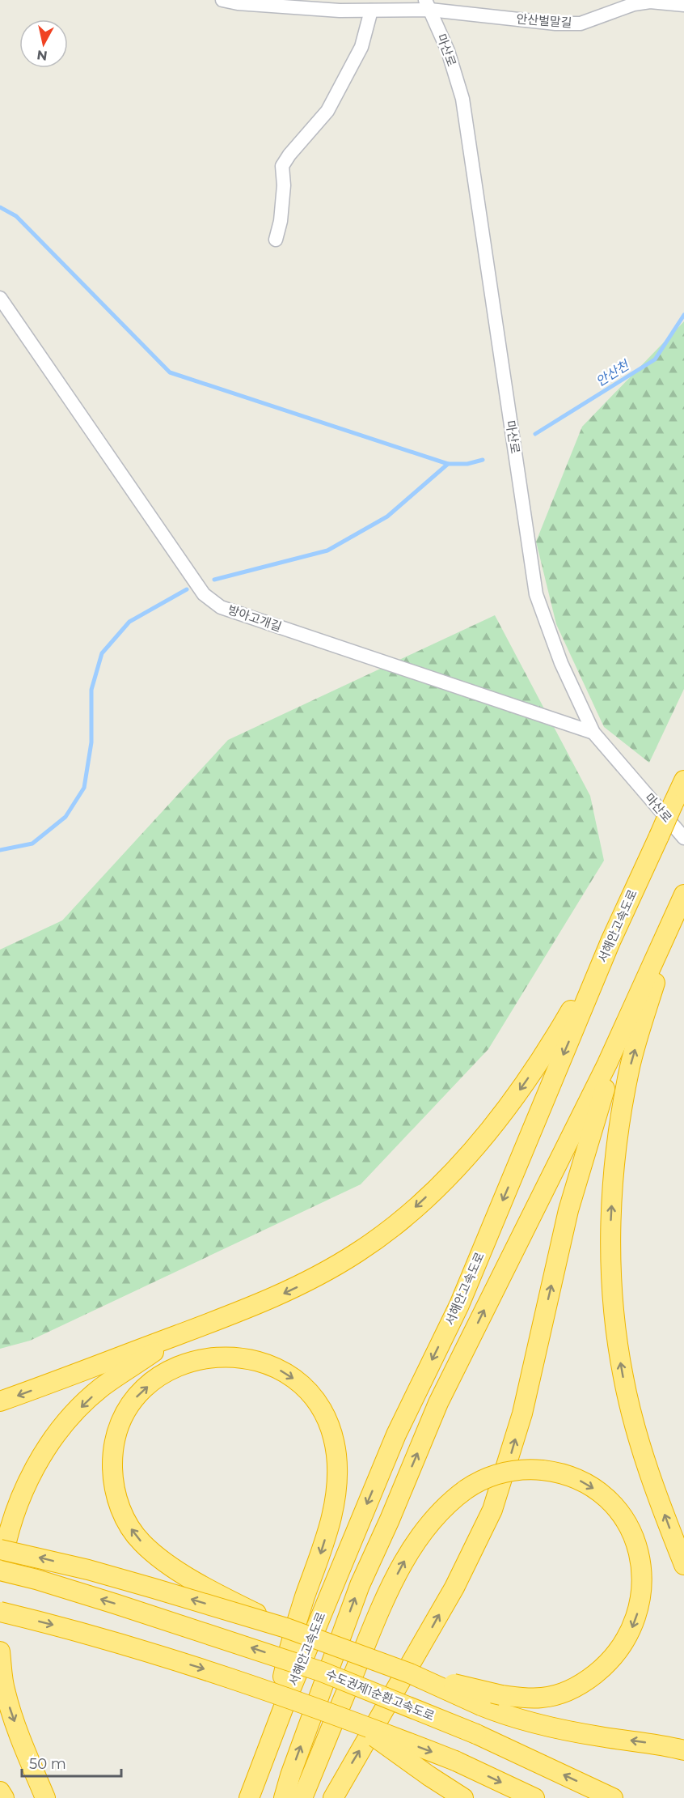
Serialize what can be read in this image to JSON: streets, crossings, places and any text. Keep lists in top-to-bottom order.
{
  "streets": {
    "highway": ["서해안고속도로", "수도권제1순환고속도로"],
    "street": ["안산벌말길", "마산로", "방아고개길"]
  },
  "crossings": [
    ["안산벌말길", "마산로"],
    ["마산로", "방아고개길"]
  ],
  "water": ["안산천"],
  "scale_bar": "50 m",
  "north": "bottom"
}
